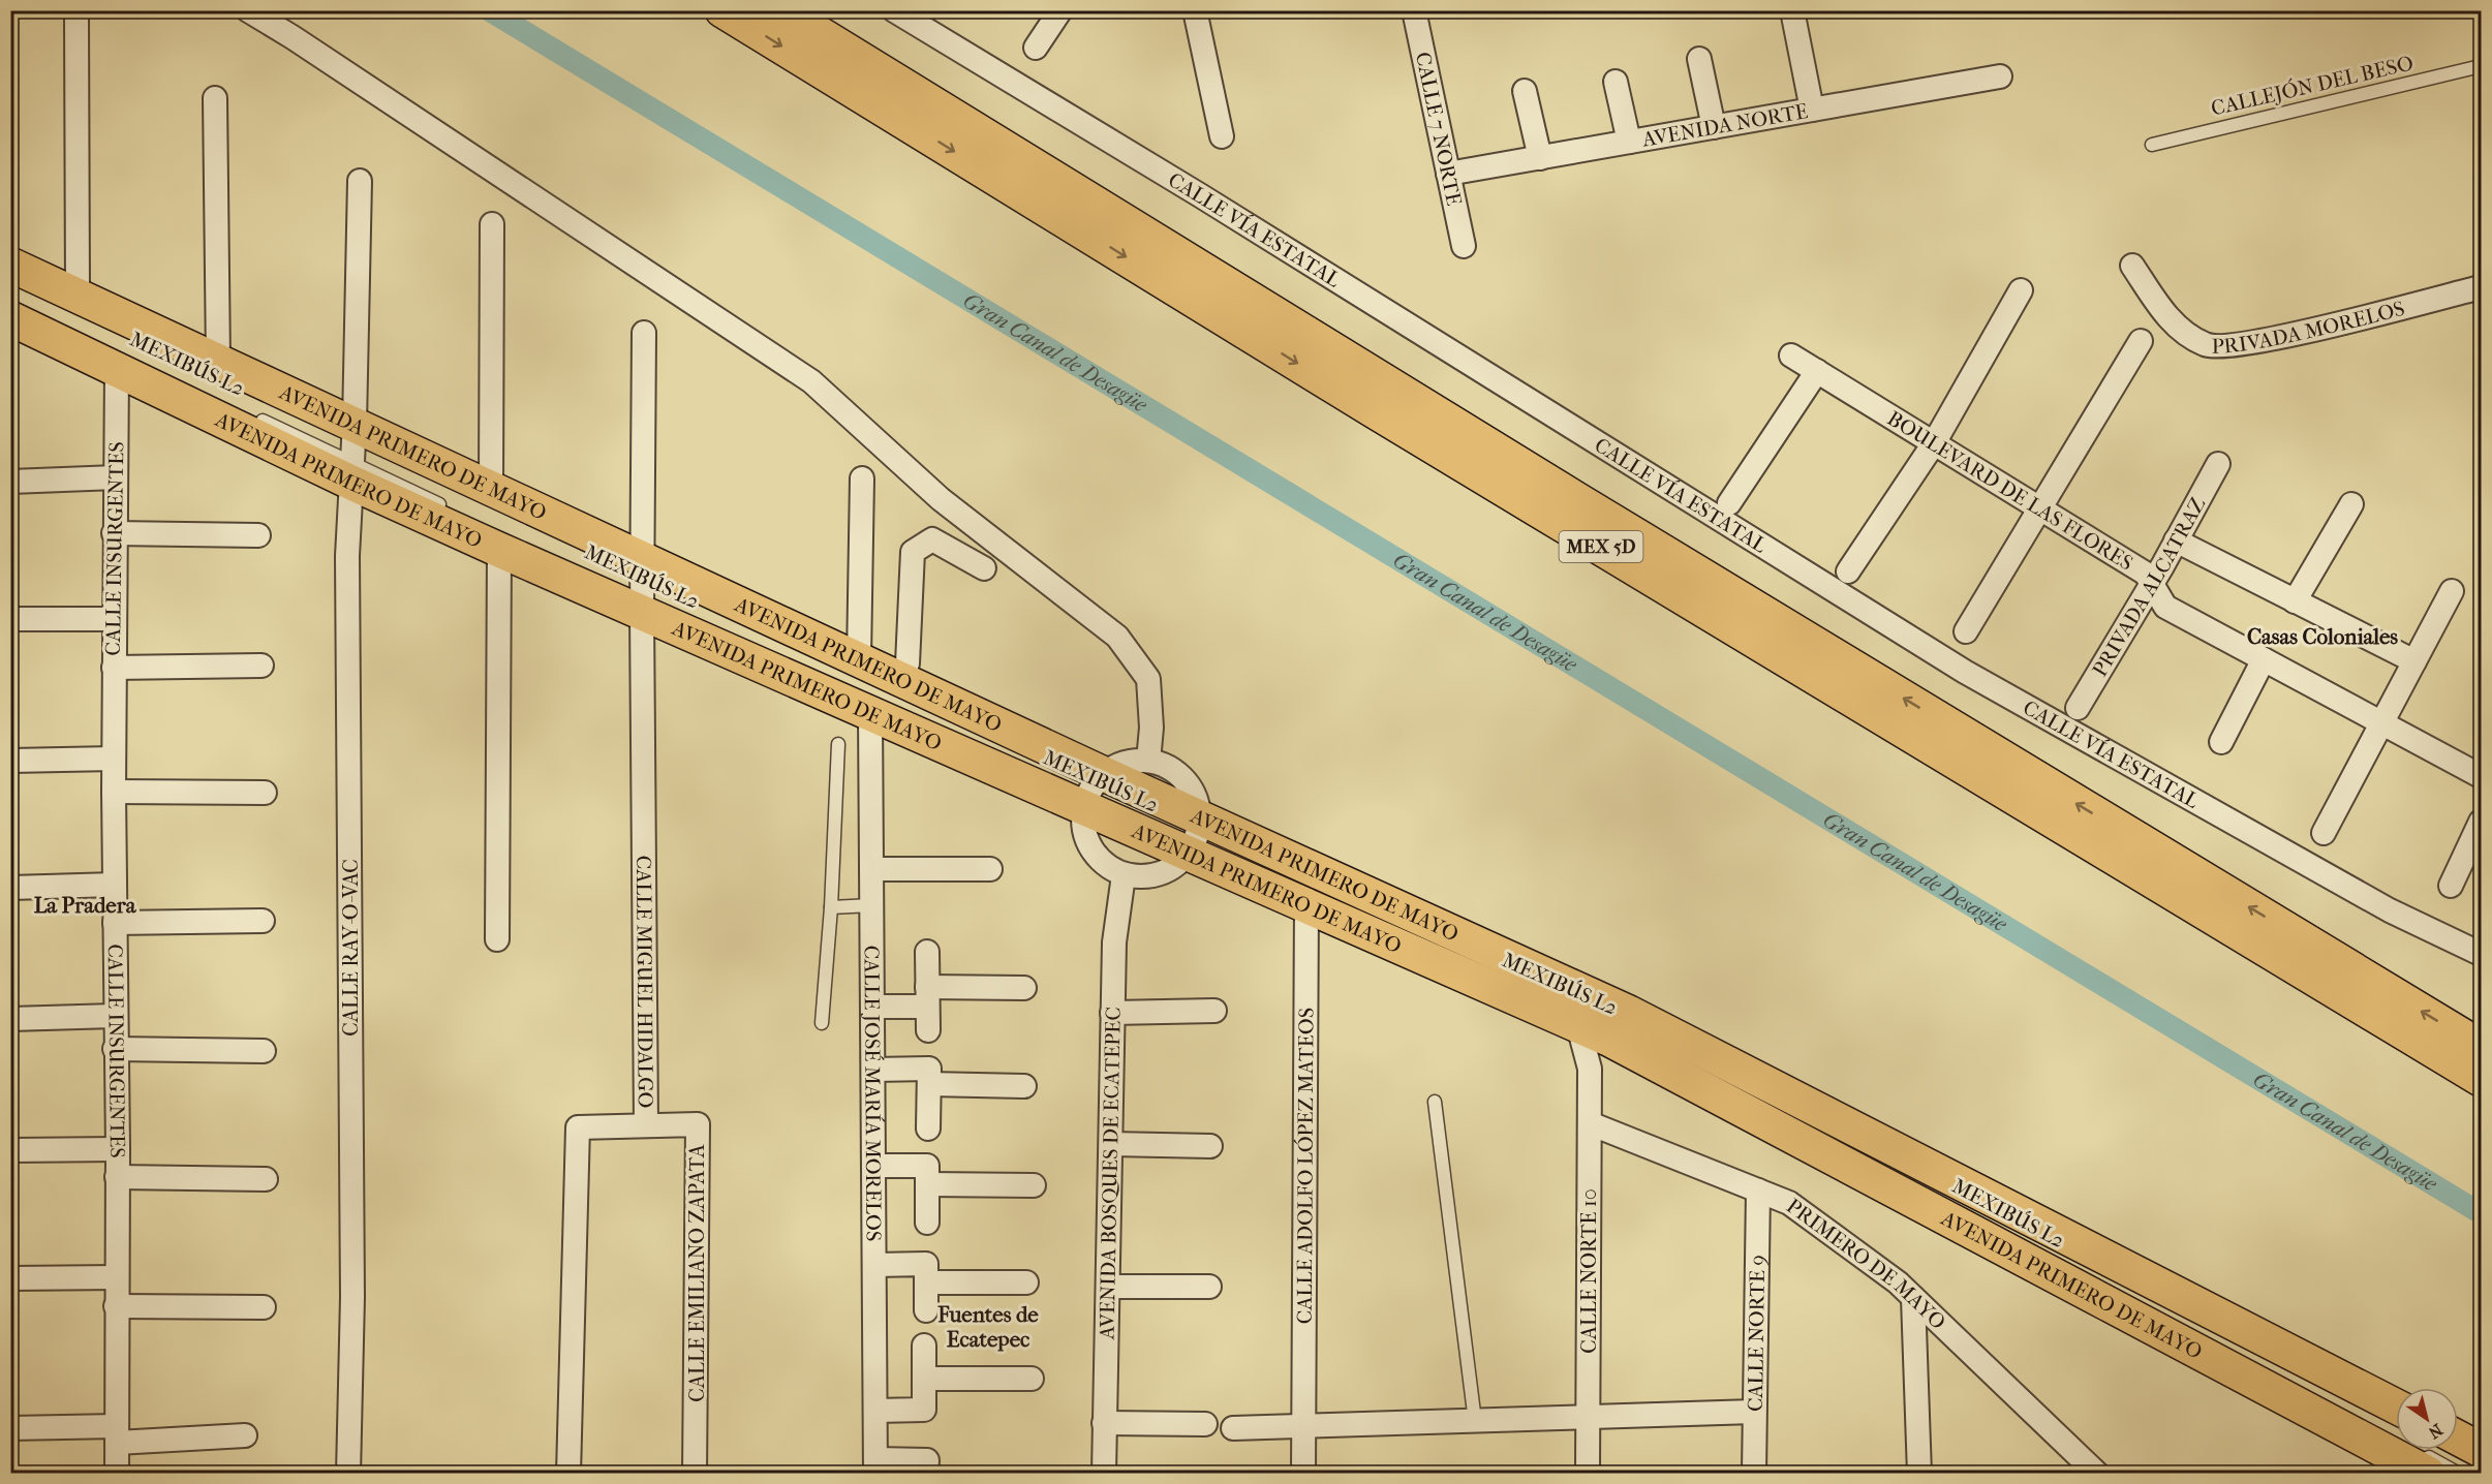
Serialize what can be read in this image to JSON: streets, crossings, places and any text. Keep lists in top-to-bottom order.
{
  "streets": {
    "highway": ["AVENIDA PRIMERO DE MAYO", "MEX 5D"],
    "street": [
      "AVENIDA NORTE",
      "CALLE 7 NORTE",
      "CALLE VÍA ESTATAL",
      "PRIVADA MORELOS",
      "BOULEVARD DE LAS FLORES",
      "CALLE INSURGENTES",
      "PRIVADA ALCATRAZ",
      "CALLE RAY-O-VAC",
      "CALLE MIGUEL HIDALGO",
      "CALLE JOSÉ MARÍA MORELOS",
      "CALLE ADOLFO LÓPEZ MATEOS",
      "AVENIDA BOSQUES DE ECATEPEC",
      "PRIMERO DE MAYO",
      "CALLE NORTE 10",
      "CALLE EMILIANO ZAPATA",
      "CALLE NORTE 9"
    ],
    "lane": ["CALLEJÓN DEL BESO", "MEXIBÚS L2"]
  },
  "crossings": [
    ["AVENIDA NORTE", "CALLE 7 NORTE"],
    ["MEXIBÚS L2", "AVENIDA PRIMERO DE MAYO"],
    ["MEXIBÚS L2", "CALLE RAY-O-VAC"],
    ["MEXIBÚS L2", "CALLE MIGUEL HIDALGO"],
    ["AVENIDA PRIMERO DE MAYO", "CALLE INSURGENTES"],
    ["AVENIDA PRIMERO DE MAYO", "CALLE RAY-O-VAC"],
    ["AVENIDA PRIMERO DE MAYO", "CALLE MIGUEL HIDALGO"],
    ["AVENIDA PRIMERO DE MAYO", "CALLE JOSÉ MARÍA MORELOS"],
    ["AVENIDA PRIMERO DE MAYO", "CALLE ADOLFO LÓPEZ MATEOS"],
    ["AVENIDA PRIMERO DE MAYO", "CALLE NORTE 10"],
    ["BOULEVARD DE LAS FLORES", "PRIVADA ALCATRAZ"],
    ["CALLE MIGUEL HIDALGO", "CALLE EMILIANO ZAPATA"],
    ["PRIMERO DE MAYO", "CALLE NORTE 10"],
    ["PRIMERO DE MAYO", "CALLE NORTE 9"]
  ],
  "districts": ["Casas Coloniales", "La Pradera", "Fuentes de Ecatepec"],
  "water": ["Gran Canal de Desagüe"],
  "north": "bottom right"
}
